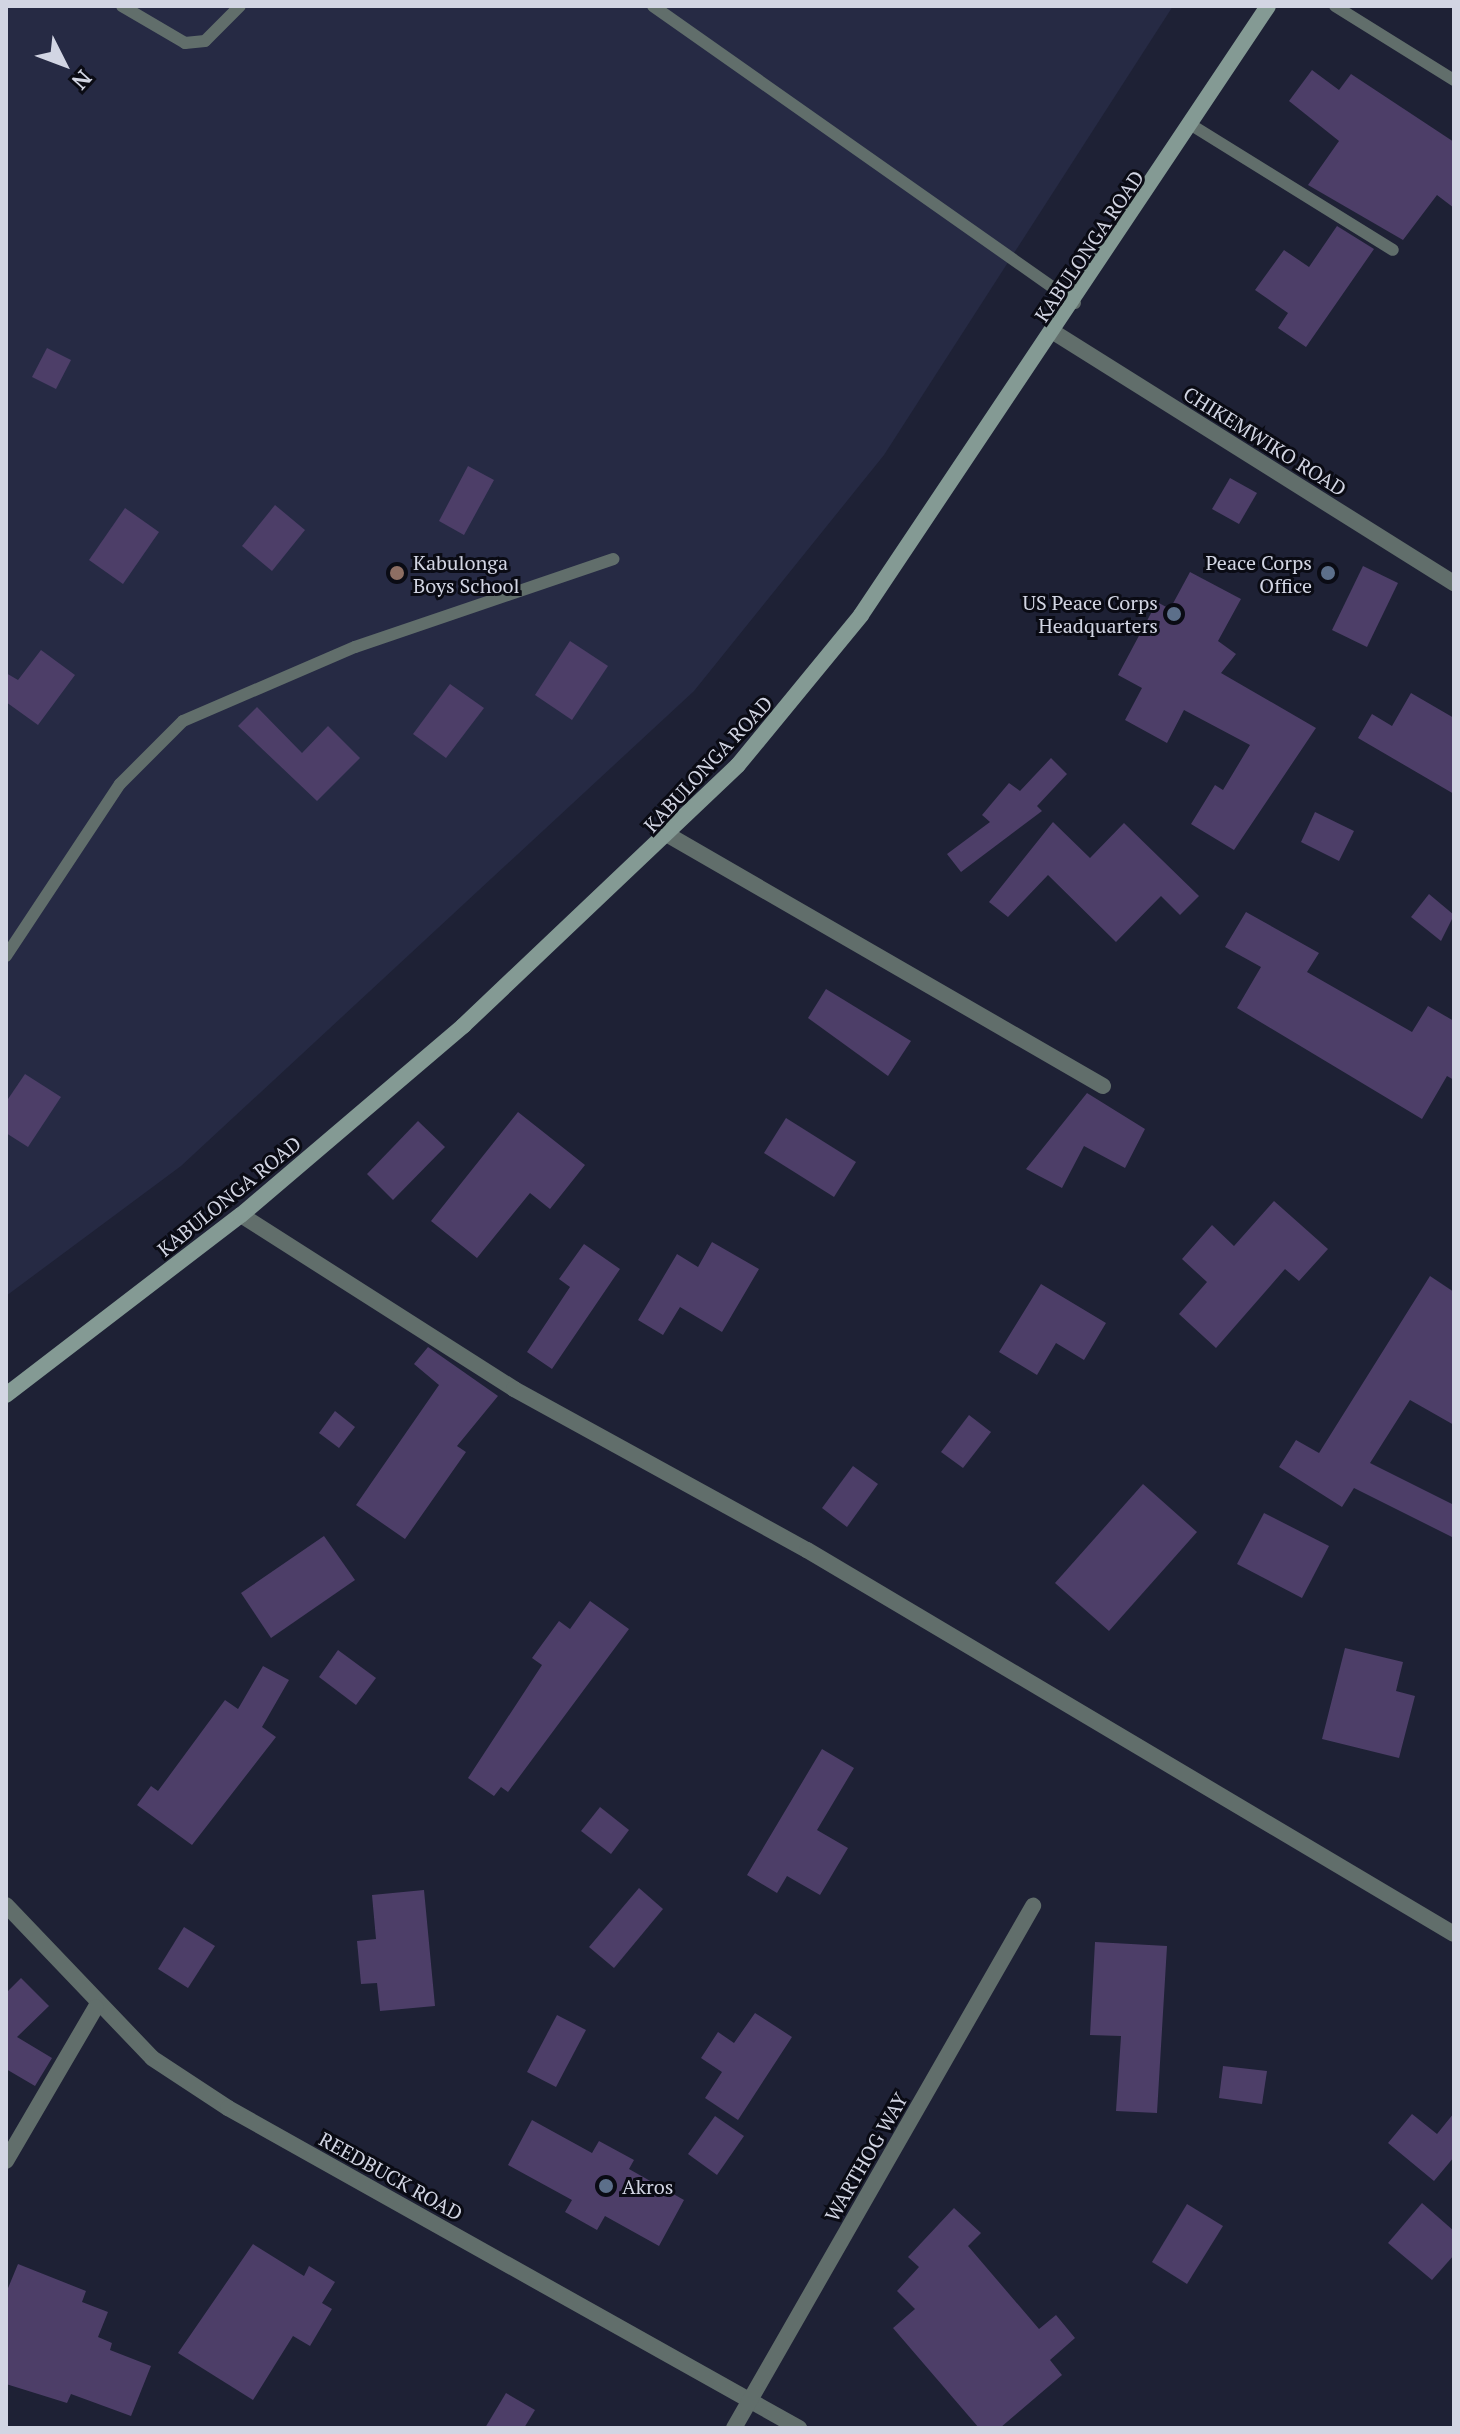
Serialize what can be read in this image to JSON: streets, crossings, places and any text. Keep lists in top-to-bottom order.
{
  "streets": {
    "main road": ["KABULONGA ROAD"],
    "street": ["CHIKEMWIKO ROAD", "WARTHOG WAY", "REEDBUCK ROAD"]
  },
  "crossings": [
    ["KABULONGA ROAD", "CHIKEMWIKO ROAD"],
    ["WARTHOG WAY", "REEDBUCK ROAD"]
  ],
  "places": [
    "Kabulonga Boys School",
    "Peace Corps Office",
    "US Peace Corps Headquarters",
    "Akros"
  ],
  "north": "bottom right"
}
